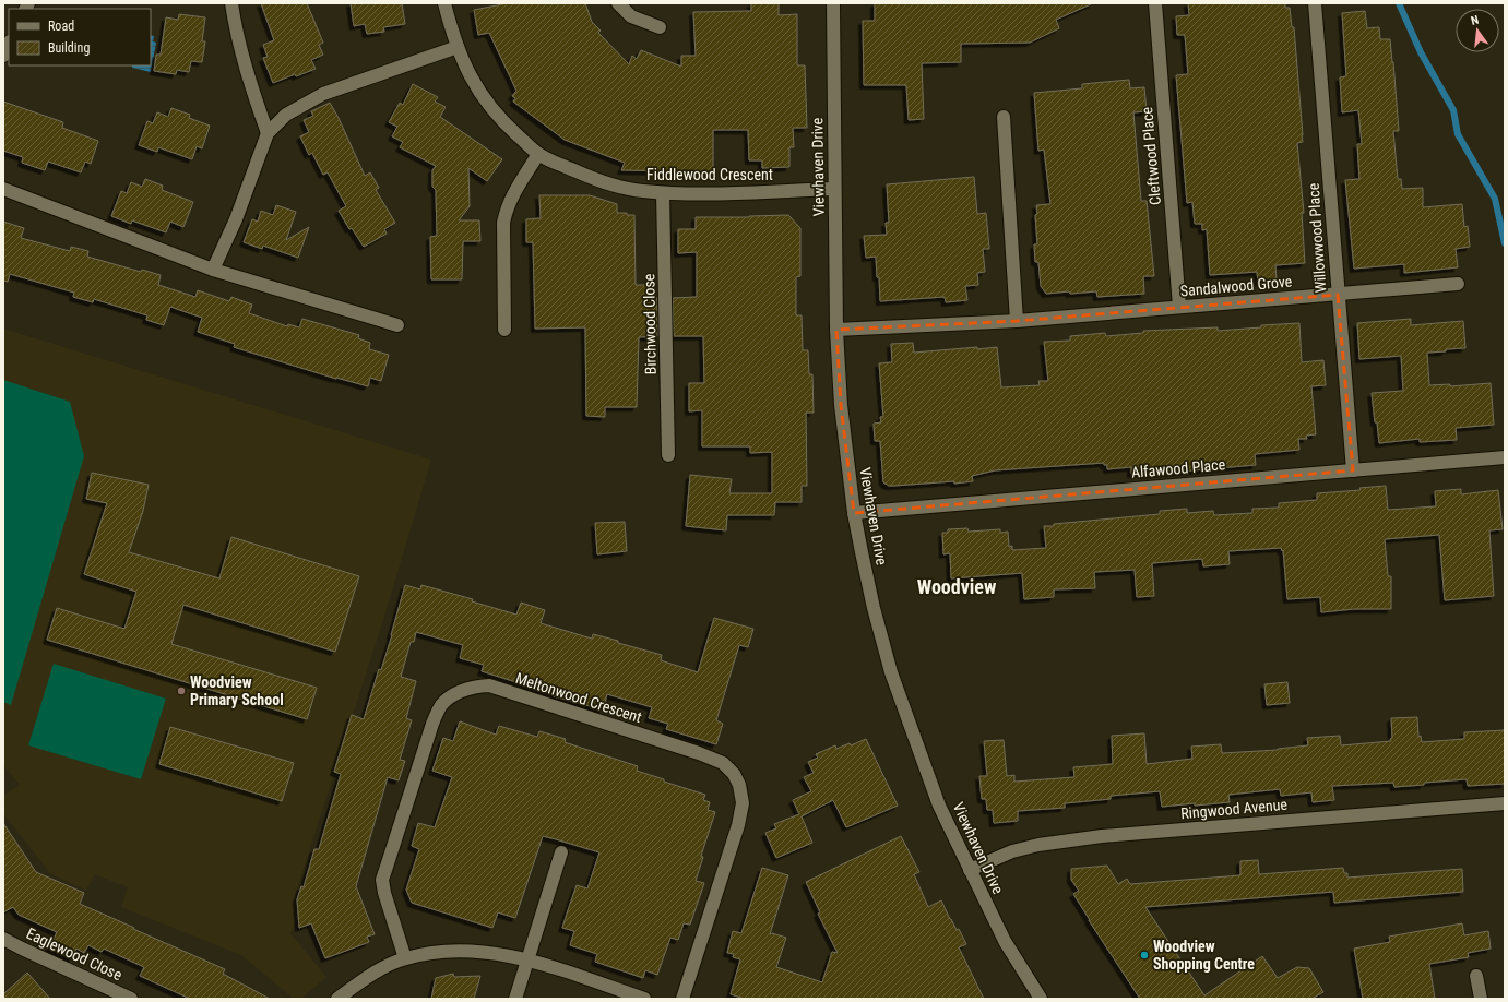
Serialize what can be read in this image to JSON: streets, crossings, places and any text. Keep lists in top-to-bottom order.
{
  "streets": {
    "street": [
      "Cleftwood Place",
      "Viewhaven Drive",
      "Fiddlewood Crescent",
      "Willowwood Place",
      "Sandalwood Grove",
      "Birchwood Close",
      "Alfawood Place",
      "Meltonwood Crescent",
      "Ringwood Avenue",
      "Eaglewood Close"
    ]
  },
  "crossings": [
    ["Cleftwood Place", "Sandalwood Grove"],
    ["Viewhaven Drive", "Fiddlewood Crescent"],
    ["Viewhaven Drive", "Sandalwood Grove"],
    ["Viewhaven Drive", "Alfawood Place"],
    ["Viewhaven Drive", "Ringwood Avenue"],
    ["Fiddlewood Crescent", "Birchwood Close"],
    ["Willowwood Place", "Sandalwood Grove"],
    ["Willowwood Place", "Alfawood Place"]
  ],
  "districts": ["Woodview"],
  "places": ["Woodview Primary School", "Woodview Shopping Centre"],
  "legend": ["Road", "Building"],
  "north": "top"
}
